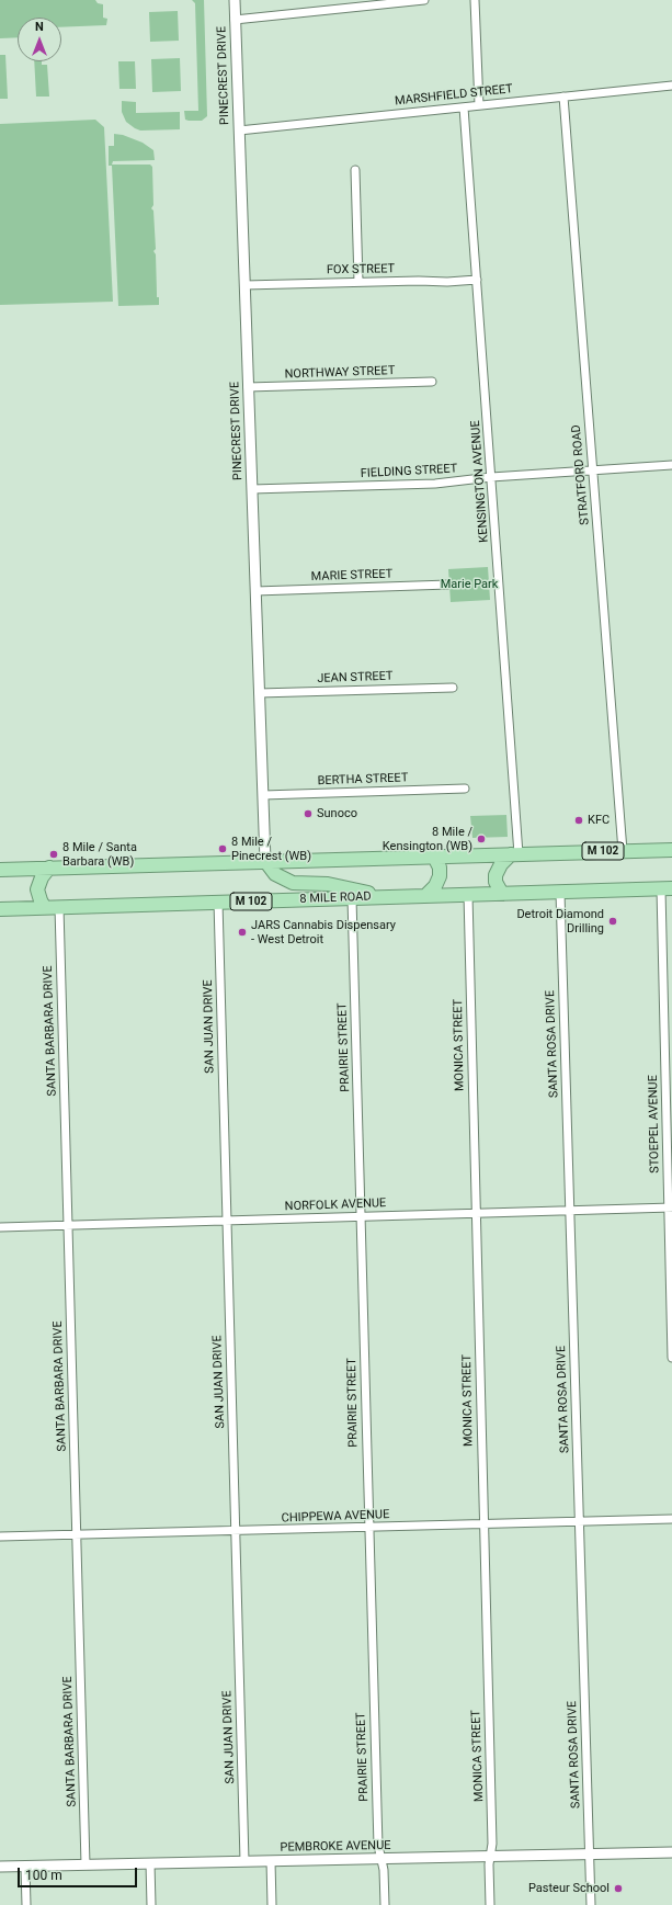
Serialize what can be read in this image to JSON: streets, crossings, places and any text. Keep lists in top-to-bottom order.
{
  "streets": {
    "highway": ["M 102", "8 MILE ROAD"],
    "street": [
      "PINECREST DRIVE",
      "MARSHFIELD STREET",
      "FOX STREET",
      "NORTHWAY STREET",
      "FIELDING STREET",
      "STRATFORD ROAD",
      "KENSINGTON AVENUE",
      "MARIE STREET",
      "JEAN STREET",
      "BERTHA STREET",
      "SAN JUAN DRIVE",
      "SANTA BARBARA DRIVE",
      "SANTA ROSA DRIVE",
      "MONICA STREET",
      "PRAIRIE STREET",
      "STOEPEL AVENUE",
      "NORFOLK AVENUE",
      "CHIPPEWA AVENUE",
      "PEMBROKE AVENUE"
    ]
  },
  "crossings": [
    ["PINECREST DRIVE", "MARSHFIELD STREET"],
    ["PINECREST DRIVE", "FOX STREET"],
    ["PINECREST DRIVE", "NORTHWAY STREET"],
    ["PINECREST DRIVE", "FIELDING STREET"],
    ["PINECREST DRIVE", "MARIE STREET"],
    ["PINECREST DRIVE", "JEAN STREET"],
    ["PINECREST DRIVE", "BERTHA STREET"],
    ["PINECREST DRIVE", "M 102"],
    ["MARSHFIELD STREET", "STRATFORD ROAD"],
    ["MARSHFIELD STREET", "KENSINGTON AVENUE"],
    ["FOX STREET", "KENSINGTON AVENUE"],
    ["FIELDING STREET", "STRATFORD ROAD"],
    ["FIELDING STREET", "KENSINGTON AVENUE"],
    ["STRATFORD ROAD", "M 102"],
    ["KENSINGTON AVENUE", "M 102"],
    ["8 MILE ROAD", "SAN JUAN DRIVE"],
    ["8 MILE ROAD", "SANTA BARBARA DRIVE"],
    ["8 MILE ROAD", "SANTA ROSA DRIVE"],
    ["8 MILE ROAD", "MONICA STREET"],
    ["8 MILE ROAD", "PRAIRIE STREET"],
    ["8 MILE ROAD", "STOEPEL AVENUE"],
    ["SAN JUAN DRIVE", "NORFOLK AVENUE"],
    ["SAN JUAN DRIVE", "CHIPPEWA AVENUE"],
    ["SAN JUAN DRIVE", "PEMBROKE AVENUE"],
    ["SANTA BARBARA DRIVE", "NORFOLK AVENUE"],
    ["SANTA BARBARA DRIVE", "CHIPPEWA AVENUE"],
    ["SANTA BARBARA DRIVE", "PEMBROKE AVENUE"],
    ["SANTA ROSA DRIVE", "NORFOLK AVENUE"],
    ["SANTA ROSA DRIVE", "CHIPPEWA AVENUE"],
    ["SANTA ROSA DRIVE", "PEMBROKE AVENUE"],
    ["MONICA STREET", "NORFOLK AVENUE"],
    ["MONICA STREET", "CHIPPEWA AVENUE"],
    ["MONICA STREET", "PEMBROKE AVENUE"],
    ["PRAIRIE STREET", "NORFOLK AVENUE"],
    ["PRAIRIE STREET", "CHIPPEWA AVENUE"],
    ["PRAIRIE STREET", "PEMBROKE AVENUE"],
    ["STOEPEL AVENUE", "NORFOLK AVENUE"]
  ],
  "parks": ["Marie Park"],
  "places": [
    "Sunoco",
    "KFC",
    "8 Mile / Kensington (WB)",
    "8 Mile / Pinecrest (WB)",
    "8 Mile / Santa Barbara (WB)",
    "Detroit Diamond Drilling",
    "JARS Cannabis Dispensary - West Detroit",
    "Pasteur School"
  ],
  "scale_bar": "100 m",
  "north": "top"
}
